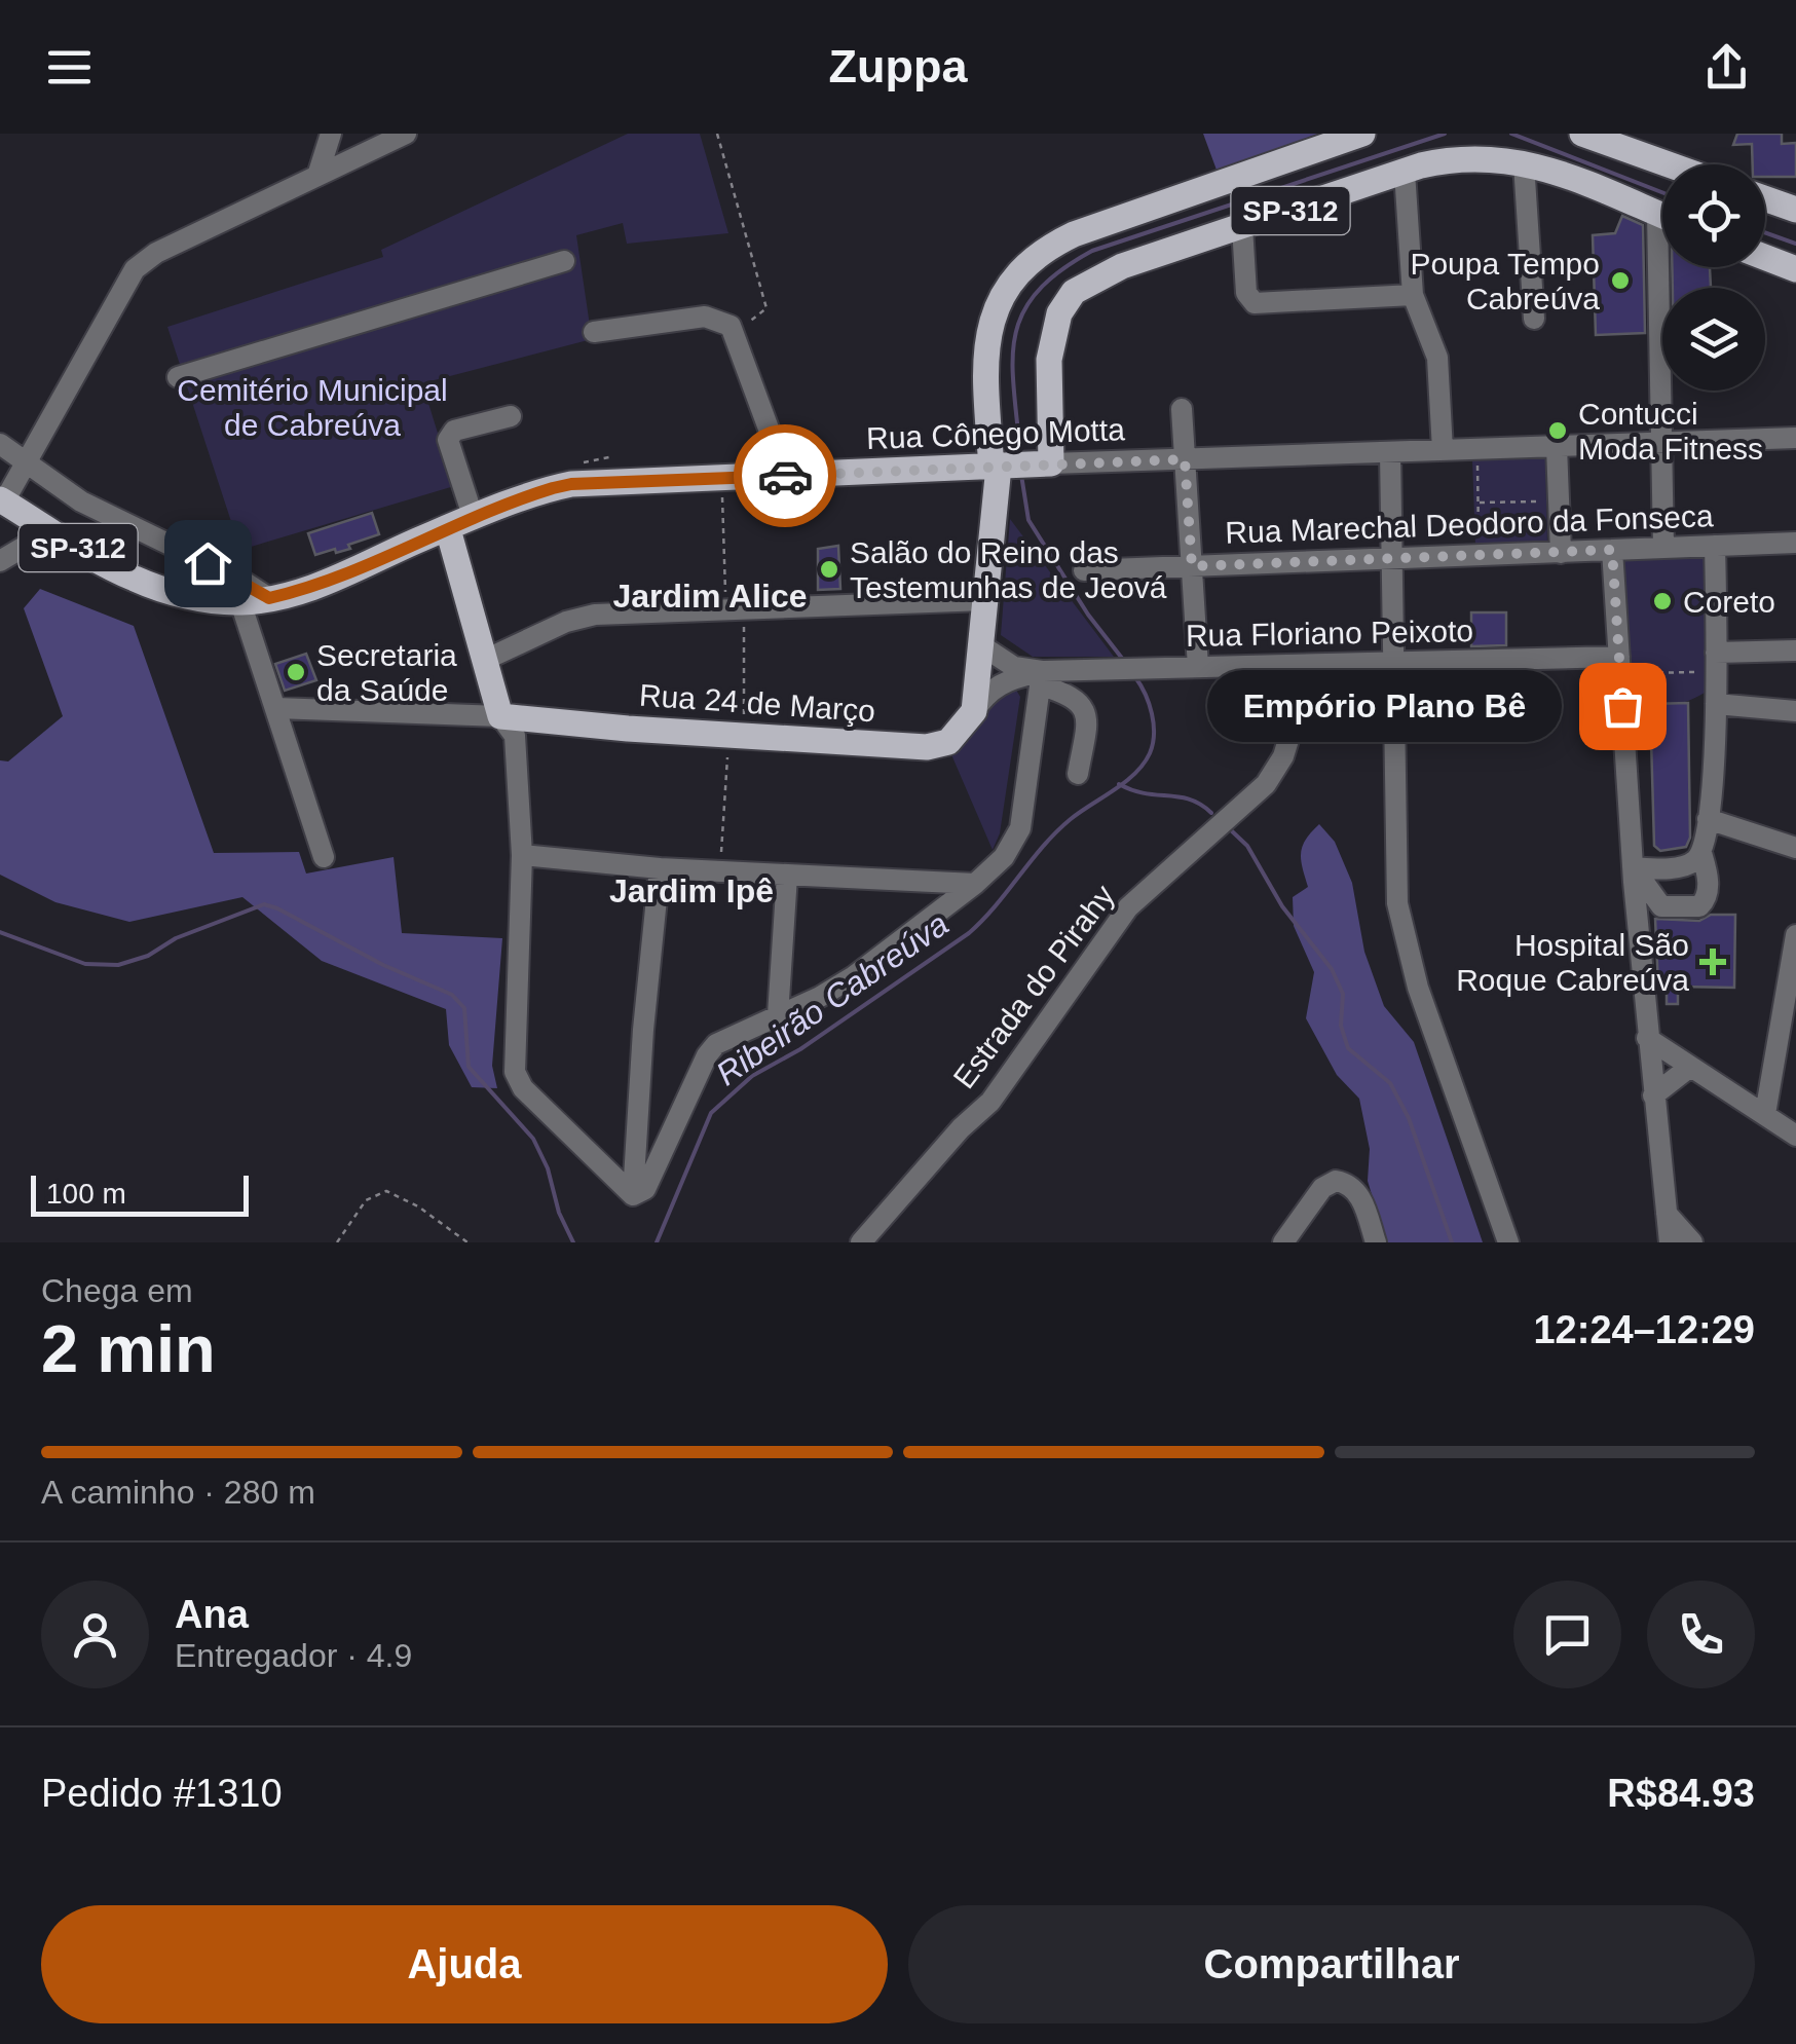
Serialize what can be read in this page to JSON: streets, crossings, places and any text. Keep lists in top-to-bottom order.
{
  "streets": {
    "main road": ["SP-312", "Rua Cônego Motta", "Rua 24 de Março"],
    "street": ["Rua Marechal Deodoro da Fonseca", "Rua Floriano Peixoto", "Estrada do Pirahy"]
  },
  "crossings": [
    ["SP-312", "Rua Cônego Motta"],
    ["SP-312", "Rua 24 de Março"],
    ["Rua Cônego Motta", "Rua 24 de Março"],
    ["Rua Floriano Peixoto", "Estrada do Pirahy"]
  ],
  "districts": ["Jardim Alice", "Jardim Ipê"],
  "water": ["Ribeirão Cabreúva"],
  "parks": ["Cemitério Municipal de Cabreúva"],
  "places": {
    "other": [
      "Poupa Tempo Cabreúva",
      "Contucci Moda Fitness",
      "Salão do Reino das Testemunhas de Jeová",
      "Coreto",
      "Secretaria da Saúde",
      "Empório Plano Bê"
    ],
    "health": ["Hospital São Roque Cabreúva"]
  },
  "scale_bar": "100 m",
  "page": {
    "header": "Zuppa",
    "bubble": "Empório Plano Bê",
    "scale": "100 m",
    "heading": ["2 min", "Chega em", "12:24–12:29"],
    "panel": [
      "Ana",
      "Entregador · 4.9",
      "Pedido #1310",
      "R$84.93"
    ],
    "bar": "A caminho · 280 m",
    "buttons": ["Ajuda", "Compartilhar"]
  }
}
